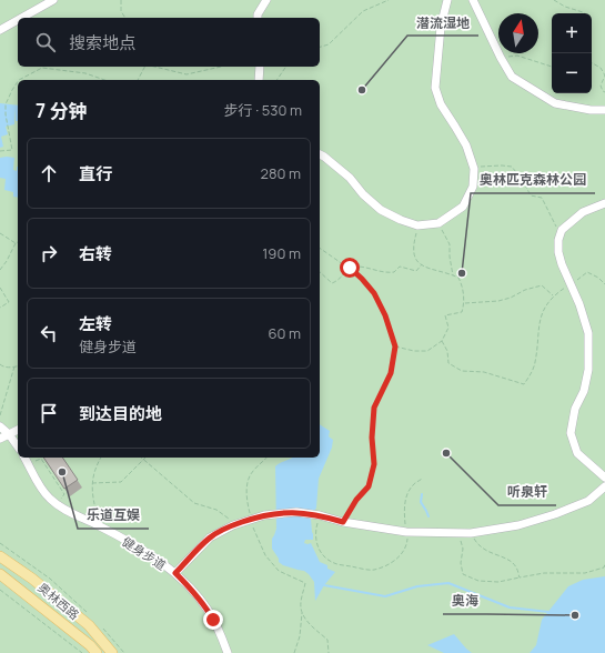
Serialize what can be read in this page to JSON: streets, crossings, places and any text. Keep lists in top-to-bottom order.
{
  "streets": {
    "main road": ["奥林西路"],
    "street": ["健身步道"]
  },
  "places": [
    "潜流湿地",
    "奥林匹克森林公园",
    "听泉轩",
    "乐道互娱",
    "奥海"
  ],
  "north": "top",
  "page": {
    "map_buttons": ["+", "−"],
    "search": "搜索地点",
    "heading": ["7 分钟", "步行 · 530 m"],
    "list": [
      ["直行", "280 m"],
      ["右转", "190 m"],
      ["左转", "健身步道", "60 m"],
      "到达目的地"
    ]
  }
}
